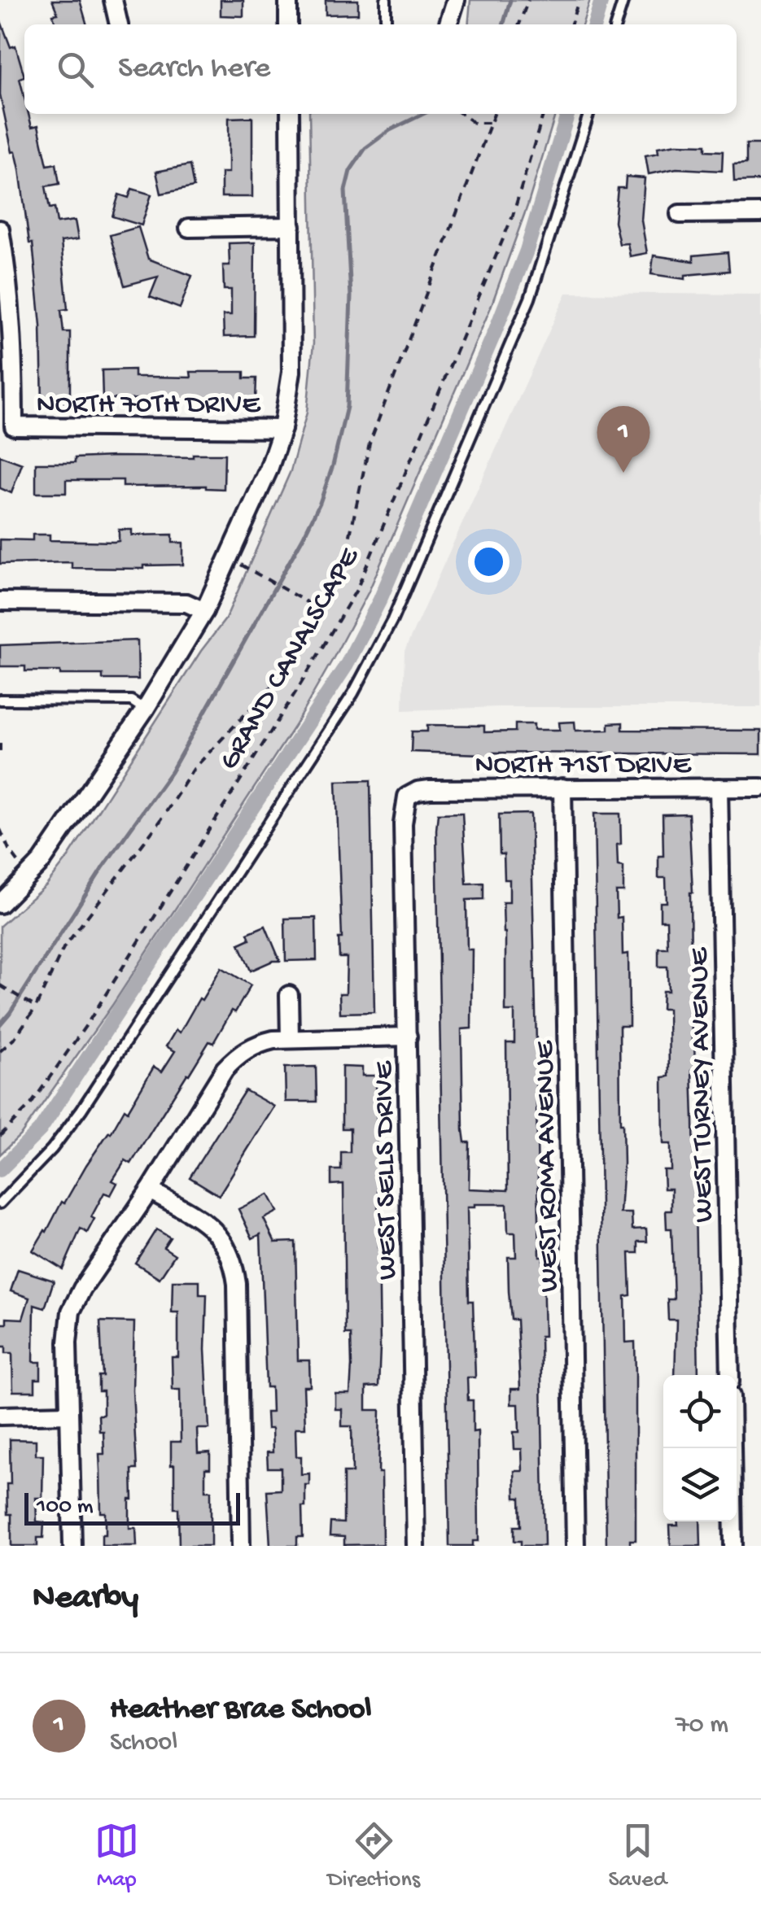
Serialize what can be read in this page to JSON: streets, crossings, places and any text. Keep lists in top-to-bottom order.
{
  "streets": {
    "street": [
      "NORTH 70TH DRIVE",
      "NORTH 71ST DRIVE",
      "WEST TURNEY AVENUE",
      "WEST ROMA AVENUE",
      "WEST SELLS DRIVE"
    ],
    "path": ["GRAND CANALSCAPE"]
  },
  "crossings": [
    ["NORTH 71ST DRIVE", "WEST TURNEY AVENUE"],
    ["NORTH 71ST DRIVE", "WEST ROMA AVENUE"],
    ["NORTH 71ST DRIVE", "WEST SELLS DRIVE"]
  ],
  "scale_bar": "100 m",
  "page": {
    "search": "Search here",
    "pins": "1",
    "scale": "100 m",
    "heading": "Nearby",
    "list": [
      {
        "mark": "1",
        "name": "Heather Brae School",
        "note": "School",
        "value": "70 m"
      }
    ],
    "nav": ["Map", "Directions", "Saved"]
  }
}
